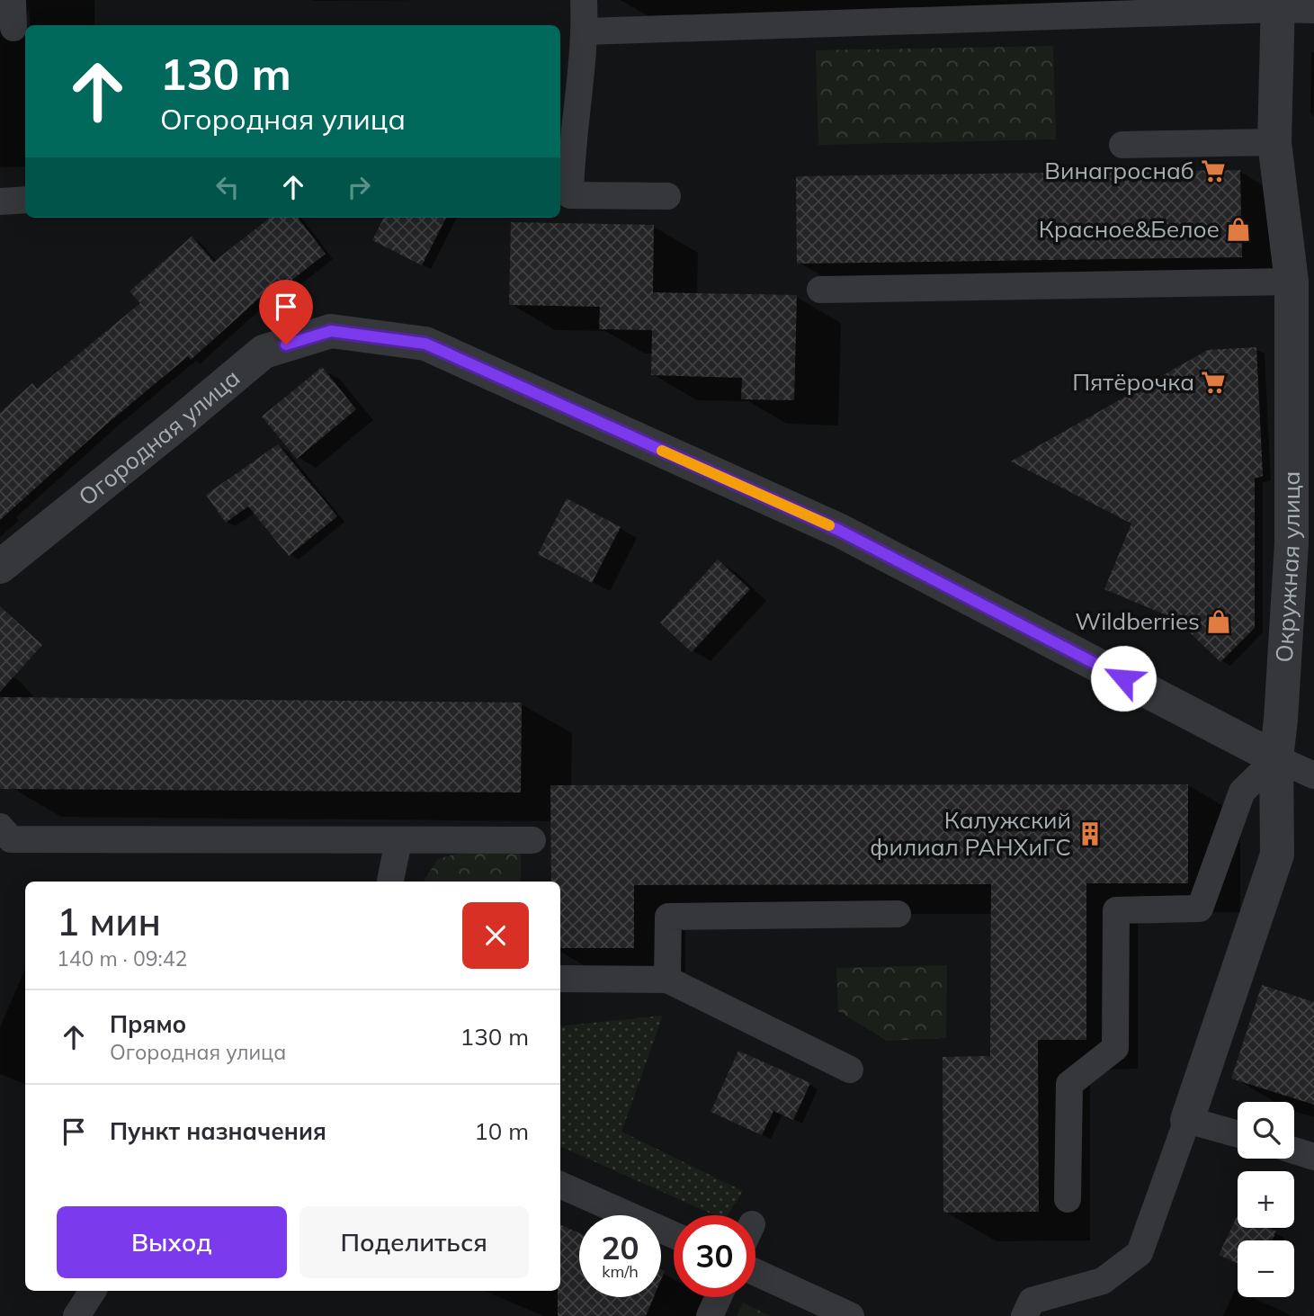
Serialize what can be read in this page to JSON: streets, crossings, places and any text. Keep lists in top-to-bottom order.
{
  "streets": {
    "street": ["Огородная улица", "Окружная улица"]
  },
  "crossings": [
    ["Огородная улица", "Окружная улица"]
  ],
  "places": {
    "supermarket": ["Винагроснаб", "Пятёрочка"],
    "shop": ["Красное&Белое", "Wildberries"],
    "building": ["Калужский филиал РАНХиГС"]
  },
  "page": {
    "turn": ["130 m", "Огородная улица"],
    "heading": ["1 мин", "140 m · 09:42"],
    "list": [
      {
        "name": "Прямо",
        "note": "Огородная улица",
        "value": "130 m"
      },
      {
        "name": "Пункт назначения",
        "value": "10 m"
      }
    ],
    "map_buttons": ["+", "−"],
    "buttons": ["Выход", "Поделиться"],
    "speed": "20 km/h",
    "limit": "30"
  }
}
